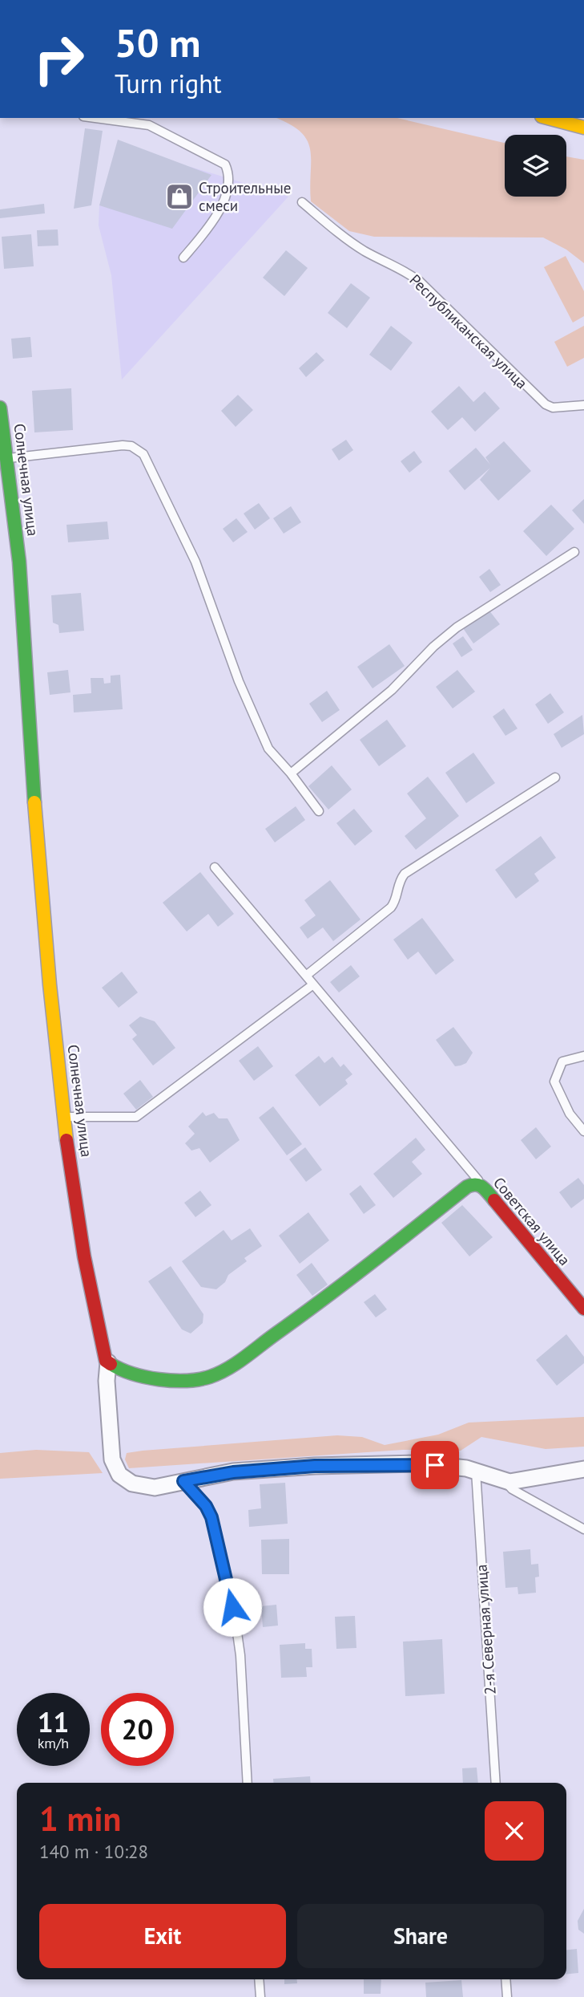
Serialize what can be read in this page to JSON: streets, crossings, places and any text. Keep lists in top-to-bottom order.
{
  "streets": {
    "street": ["Солнечная улица", "Советская улица"],
    "lane": ["Республиканская улица", "2-я Северная улица"]
  },
  "places": {
    "shop": ["Строительные смеси"]
  },
  "page": {
    "turn": ["50 m", "Turn right"],
    "speed": "11 km/h",
    "limit": "20",
    "heading": ["1 min", "140 m · 10:28"],
    "buttons": ["Exit", "Share"]
  }
}
